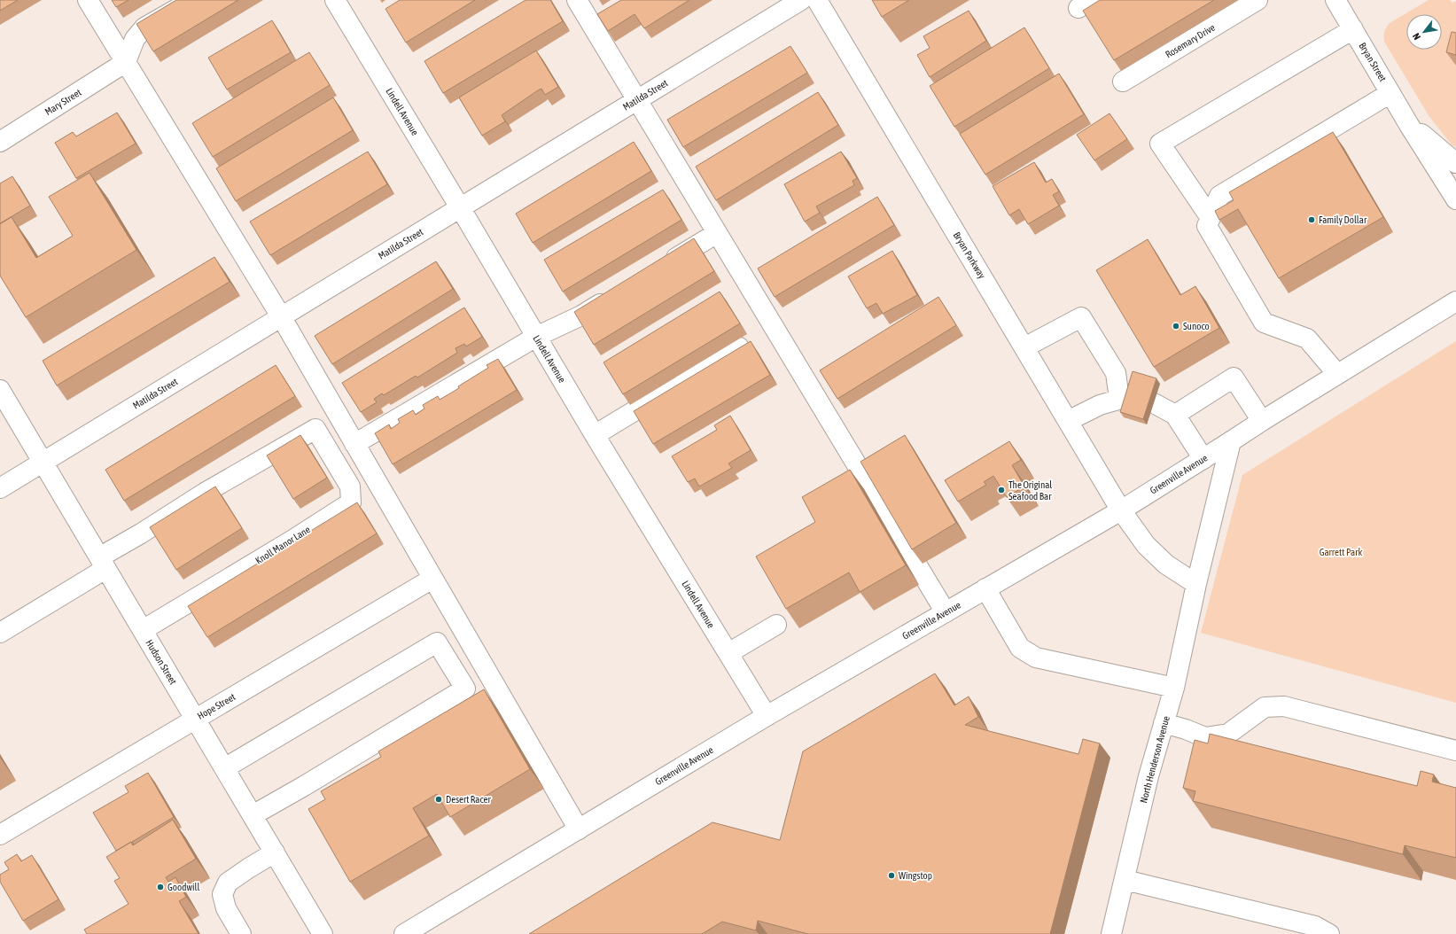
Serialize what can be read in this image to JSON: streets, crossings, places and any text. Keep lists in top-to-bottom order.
{
  "streets": {
    "street": [
      "Rosemary Drive",
      "Bryan Street",
      "Matilda Street",
      "Mary Street",
      "Lindell Avenue",
      "Bryan Parkway",
      "Greenville Avenue",
      "Knoll Manor Lane",
      "Hudson Street",
      "Hope Street",
      "North Henderson Avenue"
    ]
  },
  "crossings": [
    ["Matilda Street", "Lindell Avenue"],
    ["Matilda Street", "Hudson Street"],
    ["Lindell Avenue", "Greenville Avenue"],
    ["Bryan Parkway", "Greenville Avenue"],
    ["Greenville Avenue", "North Henderson Avenue"],
    ["Knoll Manor Lane", "Hudson Street"],
    ["Hudson Street", "Hope Street"]
  ],
  "parks": ["Garrett Park"],
  "places": [
    "Family Dollar",
    "Sunoco",
    "The Original Seafood Bar",
    "Desert Racer",
    "Wingstop",
    "Goodwill"
  ],
  "north": "bottom left"
}
